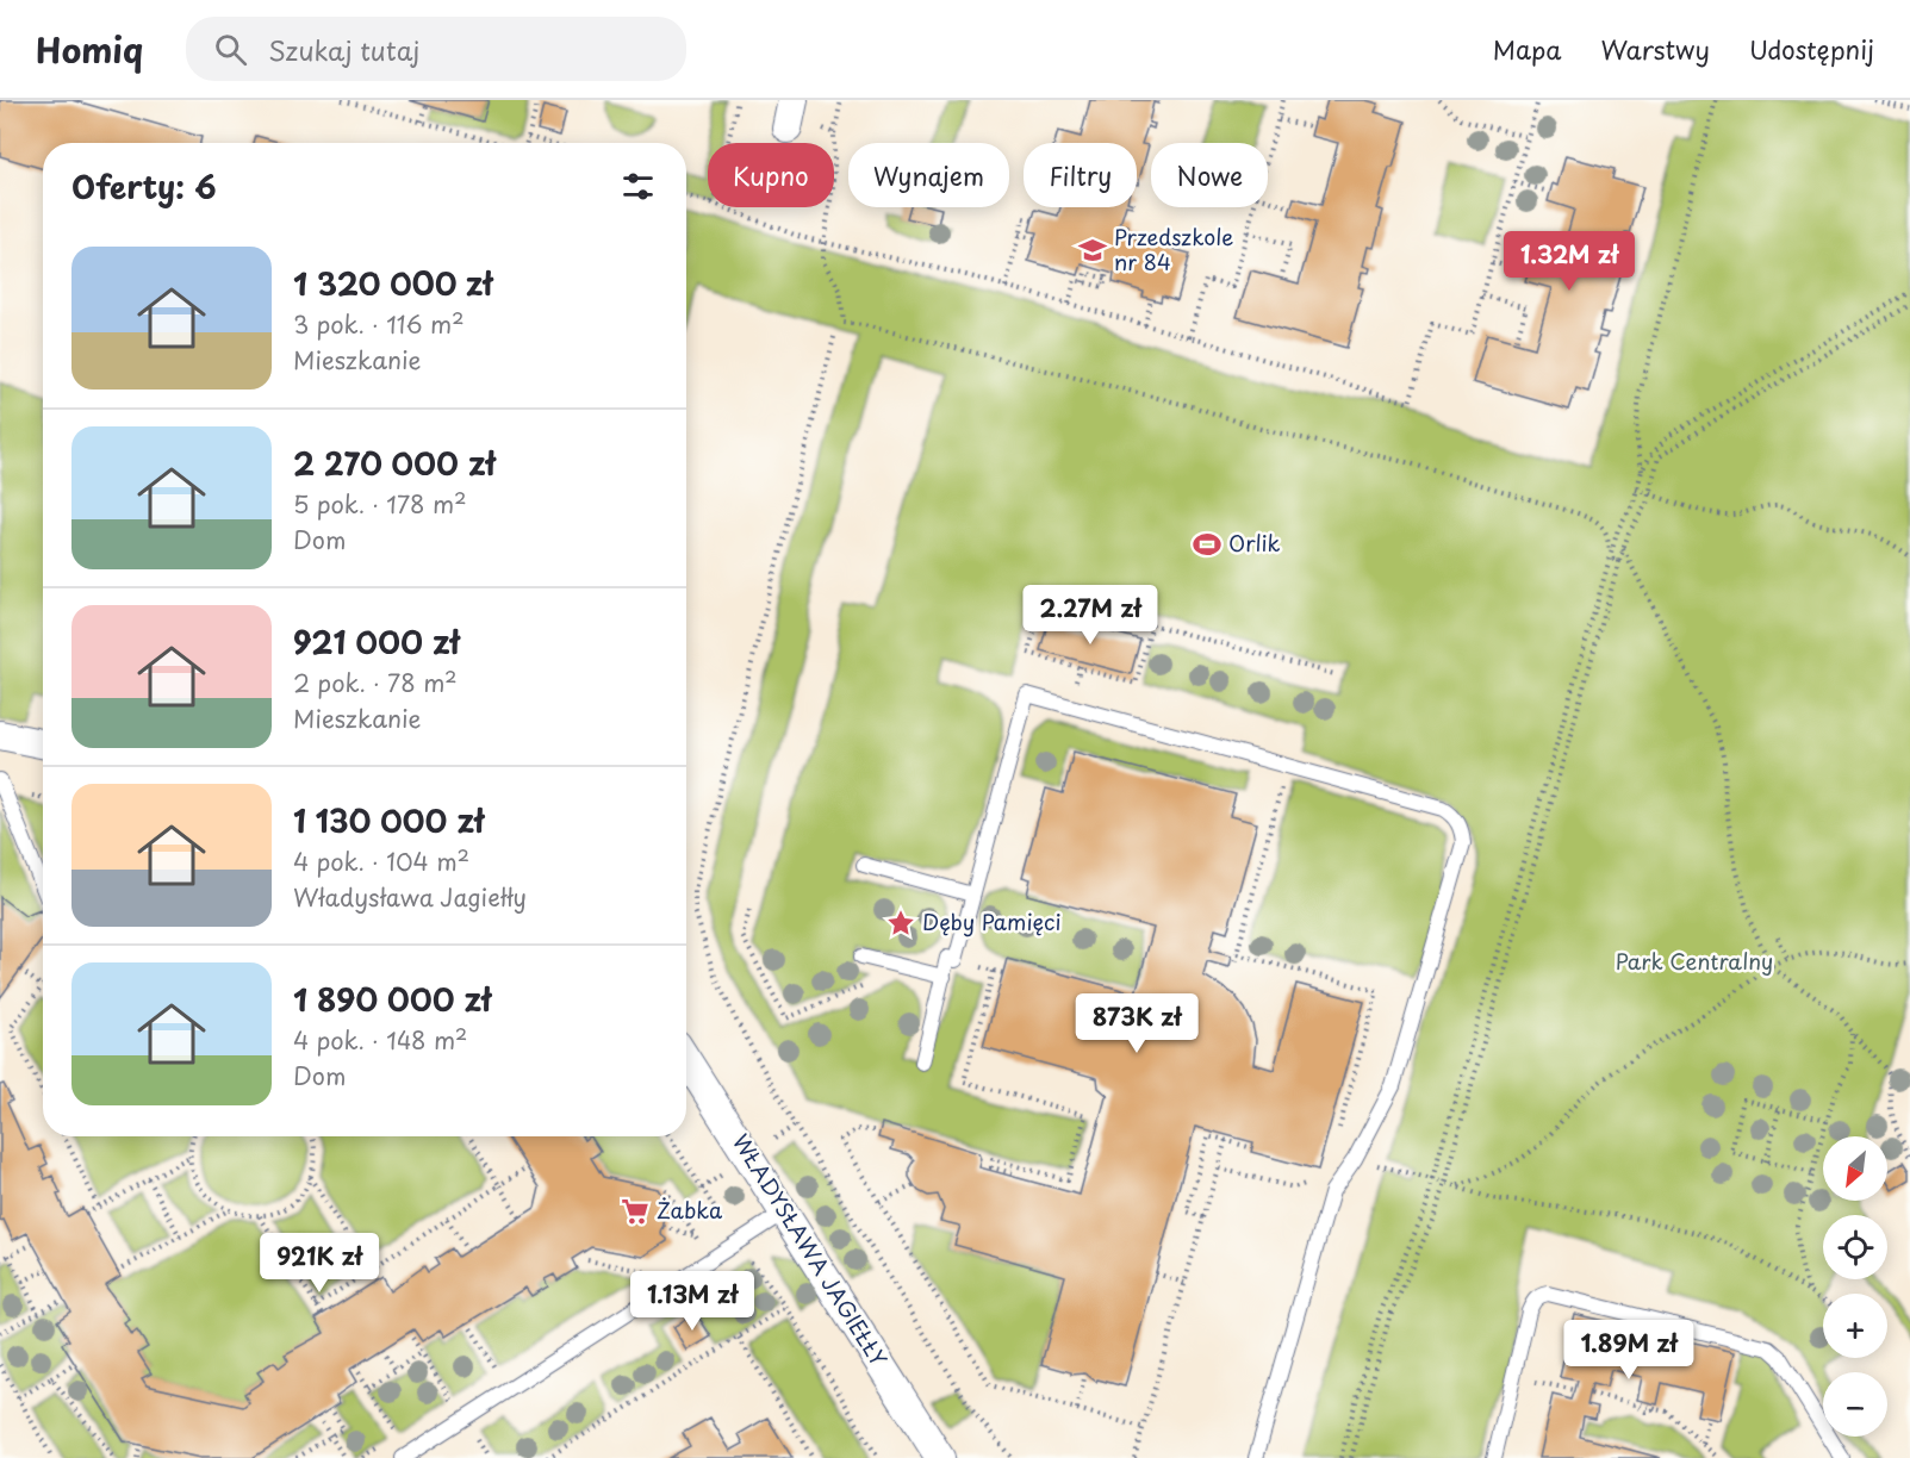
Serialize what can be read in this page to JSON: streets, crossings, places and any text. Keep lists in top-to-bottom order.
{
  "streets": {
    "street": ["WŁADYSŁAWA JAGIEŁŁY"]
  },
  "parks": ["Park Centralny"],
  "places": {
    "school or university": ["Przedszkole nr 84"],
    "sports": ["Orlik"],
    "place": ["Dęby Pamięci"],
    "supermarket": ["Żabka"]
  },
  "north": "bottom left",
  "page": {
    "header": "Homiq",
    "search": "Szukaj tutaj",
    "nav": ["Mapa", "Warstwy", "Udostępnij"],
    "chip": [
      "Kupno",
      "Wynajem",
      "Filtry",
      "Nowe"
    ],
    "heading": "Oferty: 6",
    "list": [
      {
        "name": "1 320 000 zł",
        "note": "3 pok. · 116 m² · Mieszkanie"
      },
      {
        "name": "2 270 000 zł",
        "note": "5 pok. · 178 m² · Dom"
      },
      {
        "name": "921 000 zł",
        "note": "2 pok. · 78 m² · Mieszkanie"
      },
      {
        "name": "1 130 000 zł",
        "note": "4 pok. · 104 m² · Władysława Jagiełły"
      },
      {
        "name": "1 890 000 zł",
        "note": "4 pok. · 148 m² · Dom"
      }
    ],
    "price": [
      "1.32M zł",
      "2.27M zł",
      "873K zł",
      "921K zł",
      "1.13M zł",
      "1.89M zł"
    ],
    "map_buttons": ["+", "−"]
  }
}
